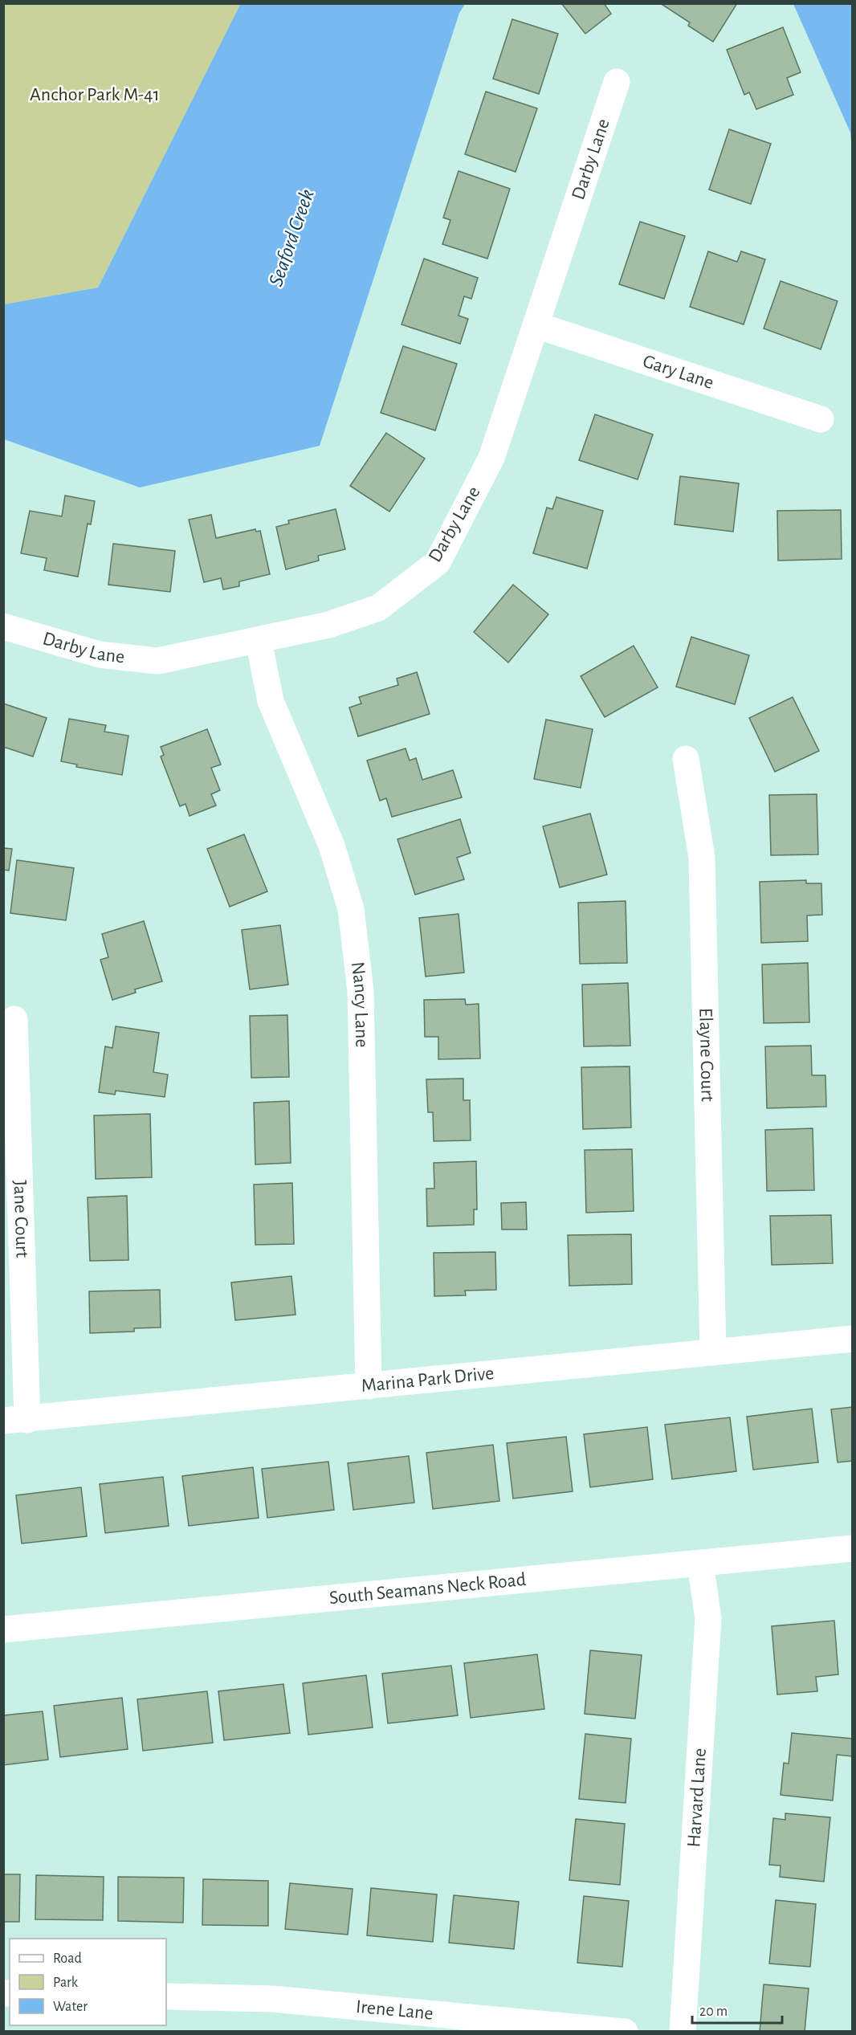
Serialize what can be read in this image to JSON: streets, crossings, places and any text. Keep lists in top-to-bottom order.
{
  "streets": {
    "street": [
      "Darby Lane",
      "Gary Lane",
      "Nancy Lane",
      "Elayne Court",
      "Jane Court",
      "Marina Park Drive",
      "South Seamans Neck Road",
      "Harvard Lane",
      "Irene Lane"
    ]
  },
  "crossings": [
    ["Darby Lane", "Gary Lane"],
    ["Darby Lane", "Nancy Lane"],
    ["Nancy Lane", "Marina Park Drive"],
    ["Elayne Court", "Marina Park Drive"],
    ["Jane Court", "Marina Park Drive"],
    ["South Seamans Neck Road", "Harvard Lane"]
  ],
  "water": ["Seaford Creek"],
  "parks": ["Anchor Park M-41"],
  "legend": ["Road", "Park", "Water"],
  "scale_bar": "20 m"
}
